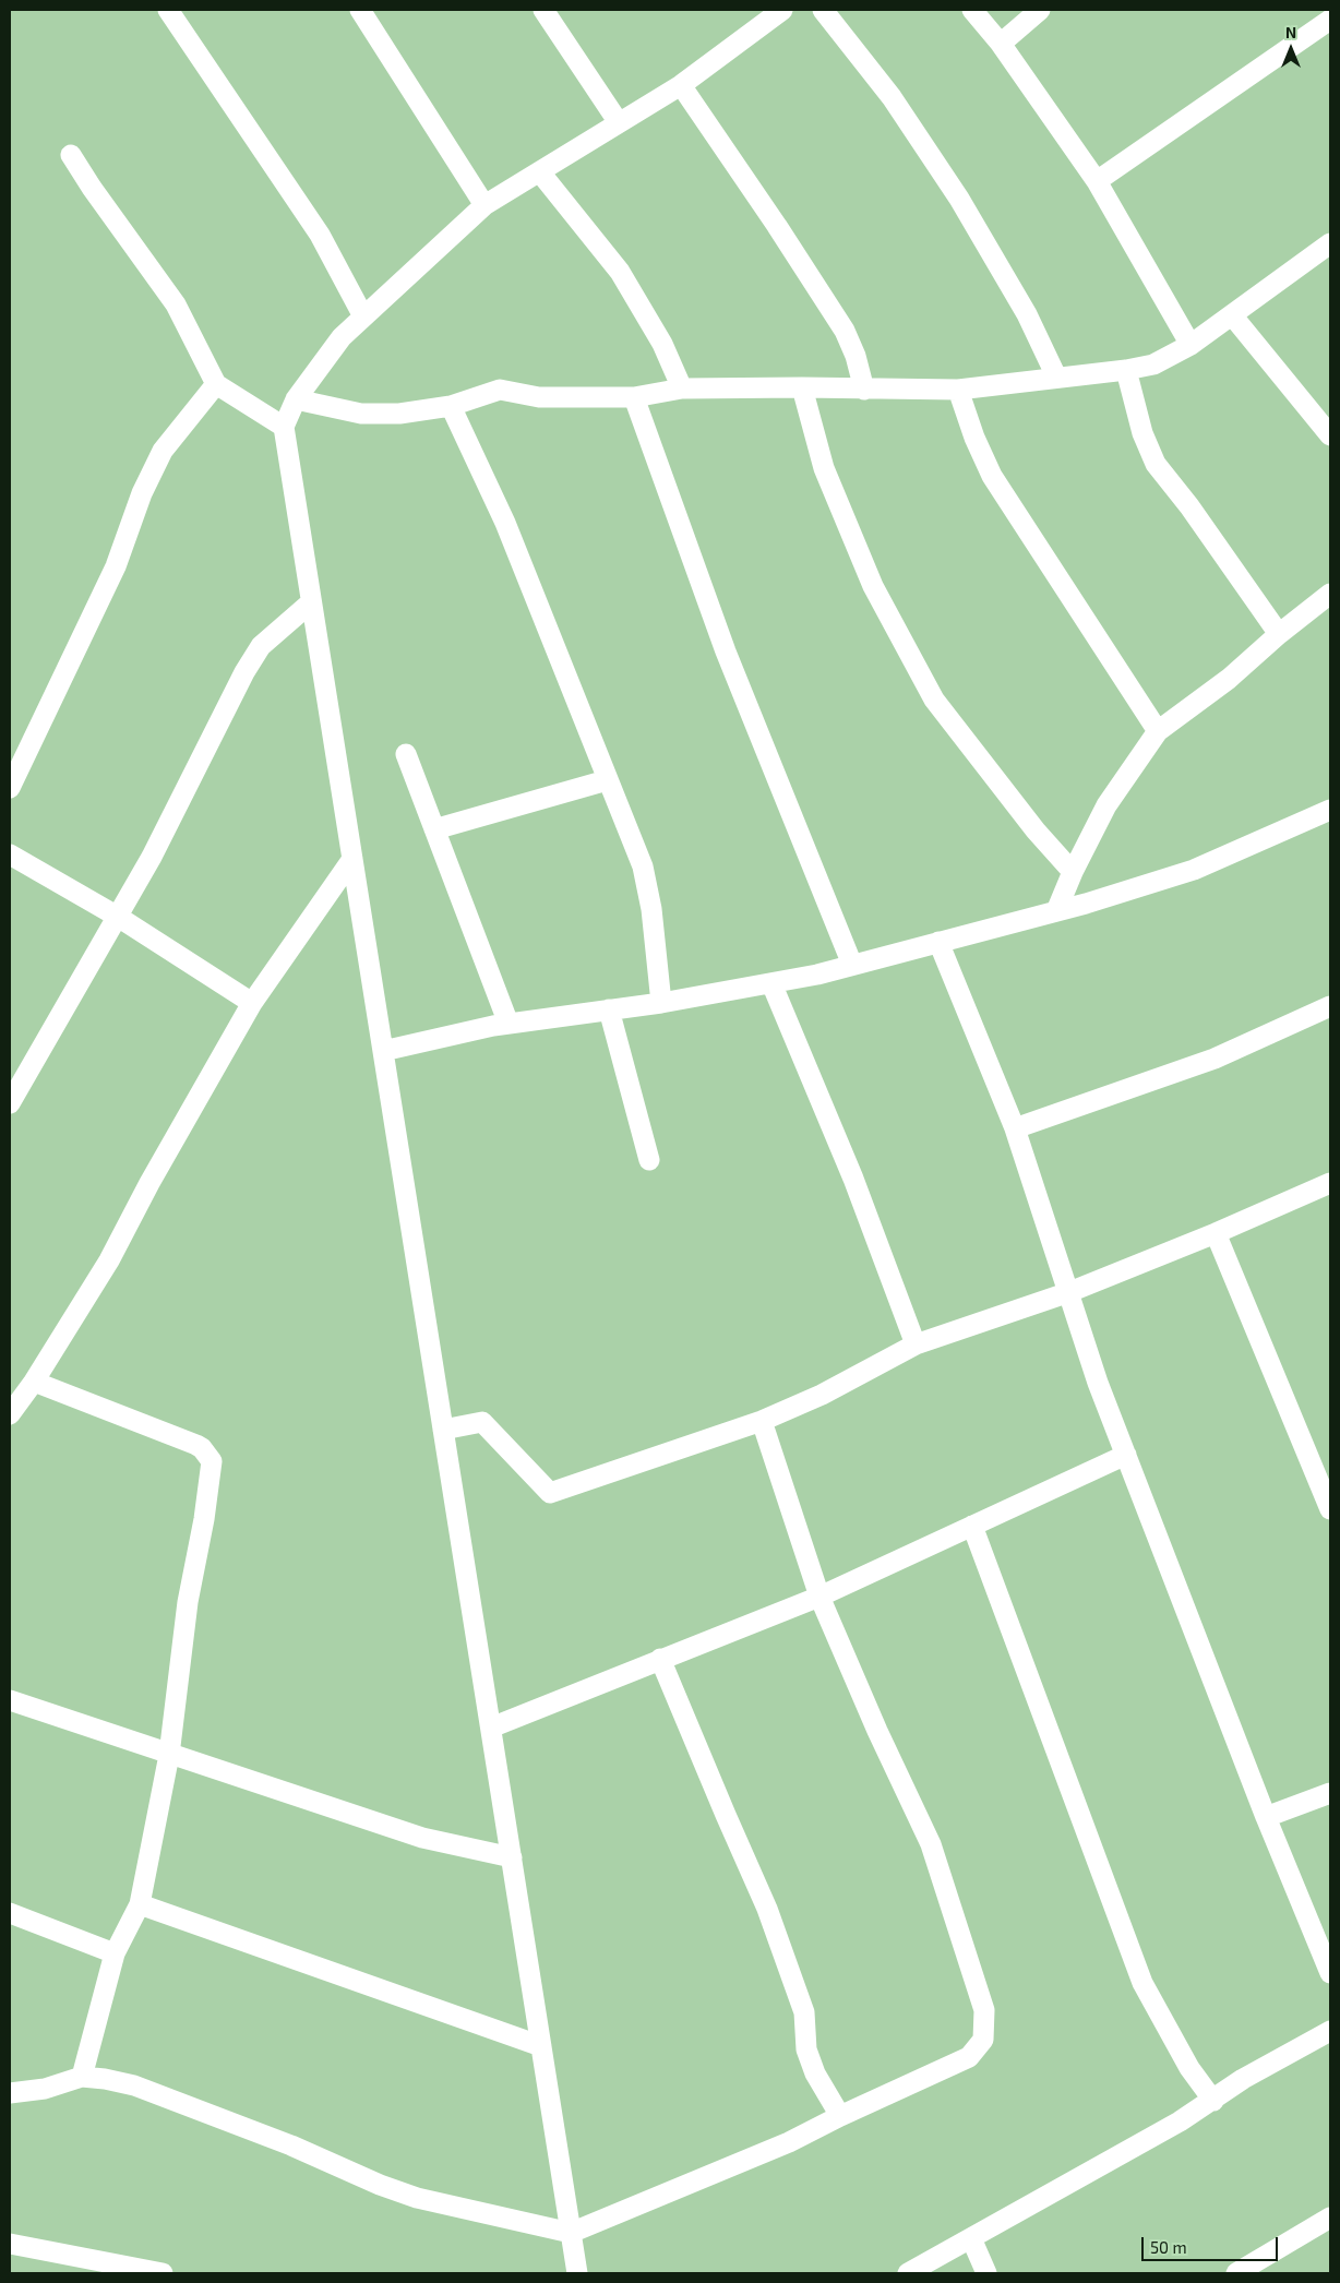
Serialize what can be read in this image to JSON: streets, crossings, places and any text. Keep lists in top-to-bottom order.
{
  "scale_bar": "50 m",
  "north": "top"
}
